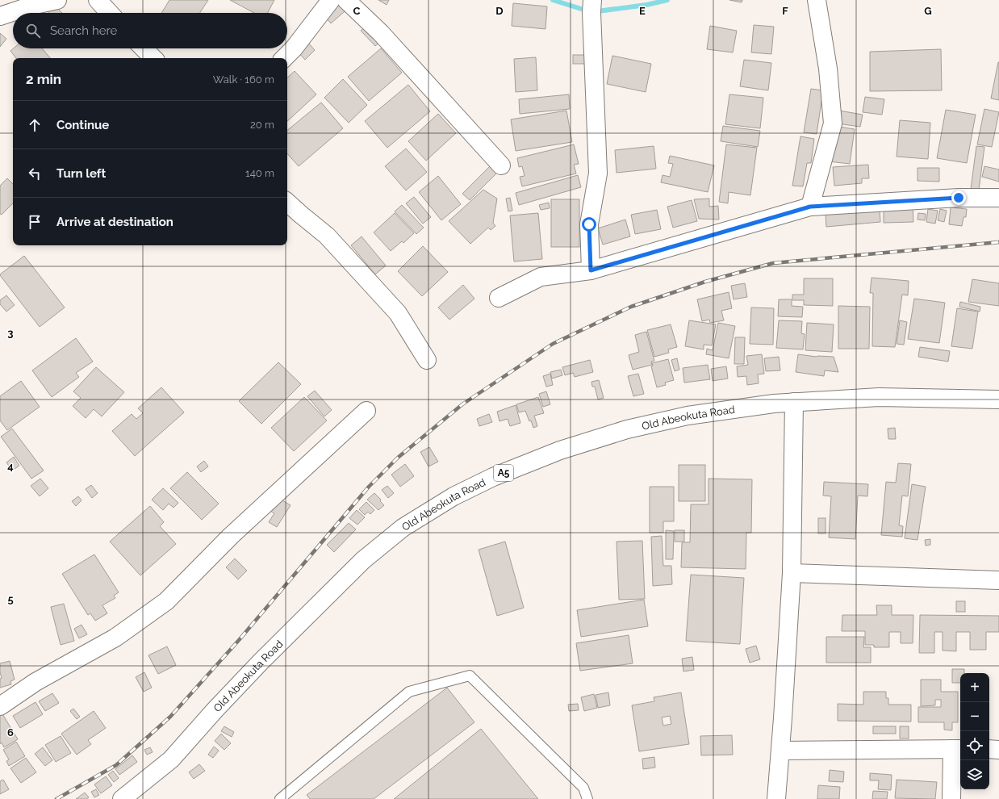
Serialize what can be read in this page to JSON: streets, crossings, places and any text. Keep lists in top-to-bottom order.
{
  "streets": {
    "main road": ["Old Abeokuta Road", "A5"]
  },
  "page": {
    "search": "Search here",
    "heading": ["2 min", "Walk · 160 m"],
    "list": [
      ["Continue", "20 m"],
      ["Turn left", "140 m"],
      "Arrive at destination"
    ],
    "map_buttons": ["+", "−"]
  },
  "grid": {
    "columns": [
      "C",
      "D",
      "E",
      "F",
      "G"
    ],
    "rows": [
      "3",
      "4",
      "5",
      "6"
    ]
  }
}
